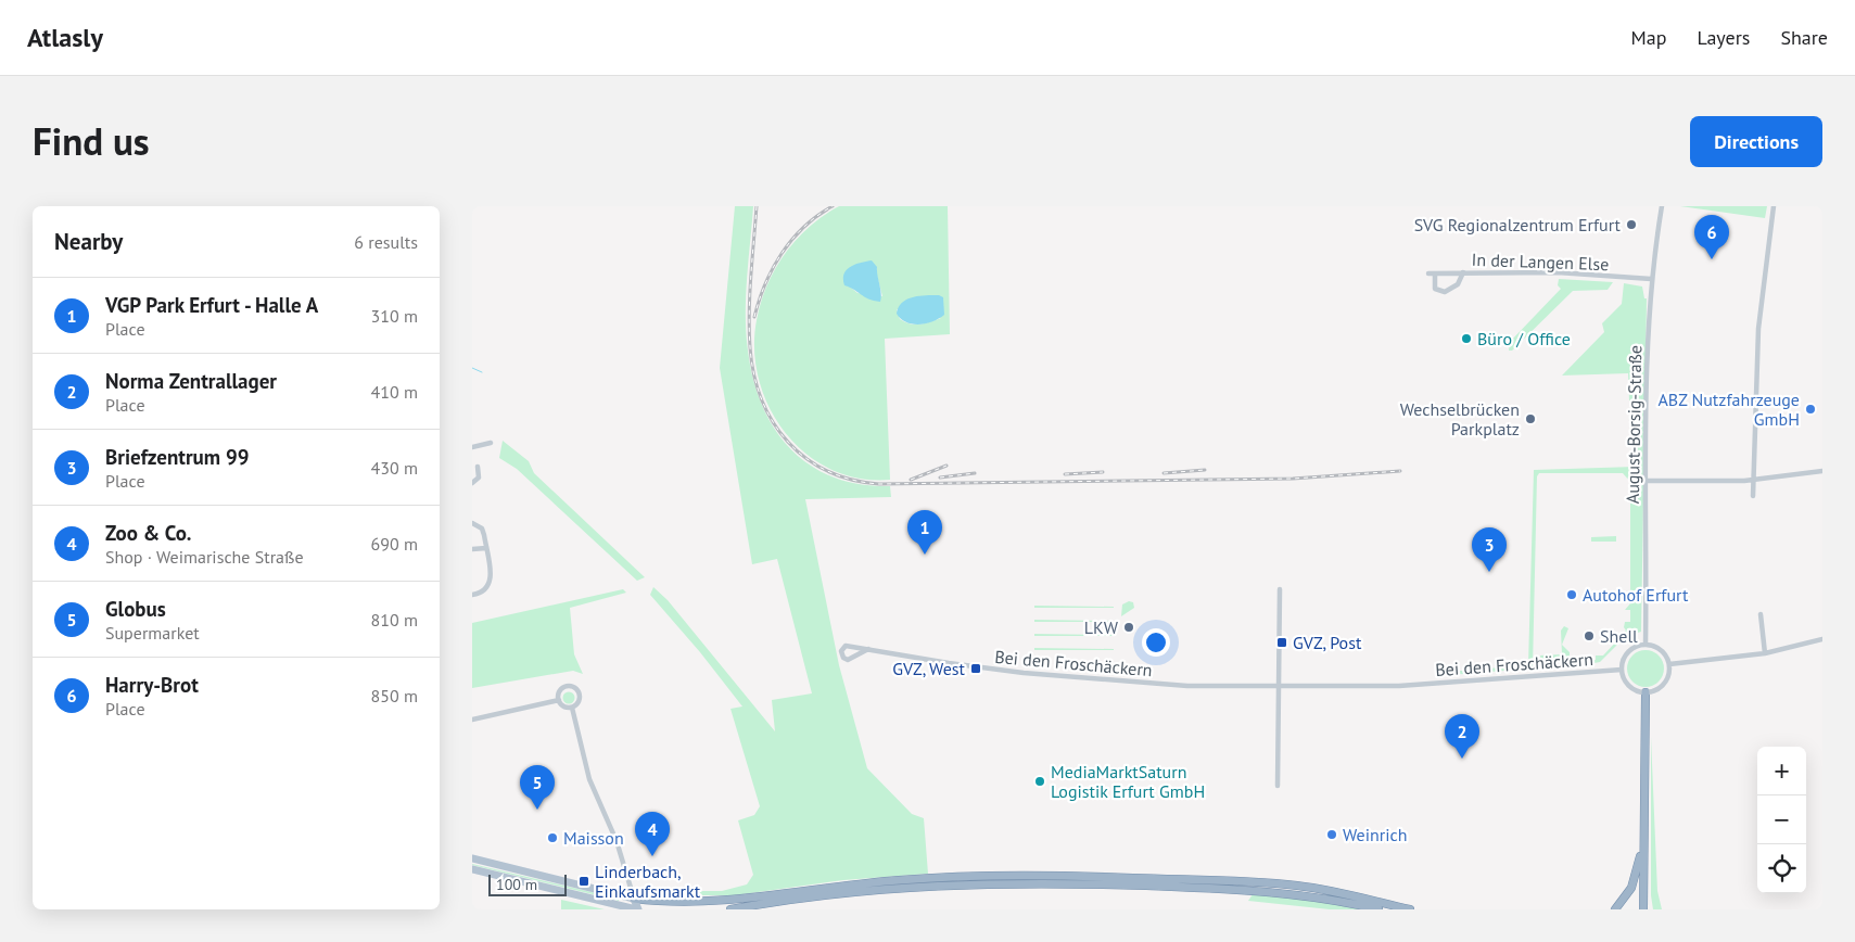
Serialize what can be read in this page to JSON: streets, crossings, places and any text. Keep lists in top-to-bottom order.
{
  "streets": {
    "street": ["In der Langen Else", "August-Borsig-Straße", "Bei den Froschäckern"]
  },
  "crossings": [
    ["In der Langen Else", "August-Borsig-Straße"],
    ["August-Borsig-Straße", "Bei den Froschäckern"]
  ],
  "places": {
    "other": [
      "SVG Regionalzentrum Erfurt",
      "Büro / Office",
      "ABZ Nutzfahrzeuge GmbH",
      "Wechselbrücken Parkplatz",
      "Autohof Erfurt",
      "LKW",
      "Shell",
      "MediaMarktSaturn Logistik Erfurt GmbH",
      "Weinrich",
      "Maisson"
    ],
    "transit": ["GVZ, Post", "GVZ, West", "Linderbach, Einkaufsmarkt"]
  },
  "scale_bar": "100 m",
  "page": {
    "header": "Atlasly",
    "nav": ["Map", "Layers", "Share"],
    "title": "Find us",
    "buttons": "Directions",
    "heading": ["Nearby", "6 results"],
    "pins": [
      "6",
      "1",
      "3",
      "2",
      "5",
      "4"
    ],
    "list": [
      {
        "mark": "1",
        "name": "VGP Park Erfurt - Halle A",
        "note": "Place",
        "value": "310 m"
      },
      {
        "mark": "2",
        "name": "Norma Zentrallager",
        "note": "Place",
        "value": "410 m"
      },
      {
        "mark": "3",
        "name": "Briefzentrum 99",
        "note": "Place",
        "value": "430 m"
      },
      {
        "mark": "4",
        "name": "Zoo & Co.",
        "note": "Shop · Weimarische Straße",
        "value": "690 m"
      },
      {
        "mark": "5",
        "name": "Globus",
        "note": "Supermarket",
        "value": "810 m"
      },
      {
        "mark": "6",
        "name": "Harry-Brot",
        "note": "Place",
        "value": "850 m"
      }
    ],
    "map_buttons": ["+", "−"],
    "scale": "100 m"
  }
}
